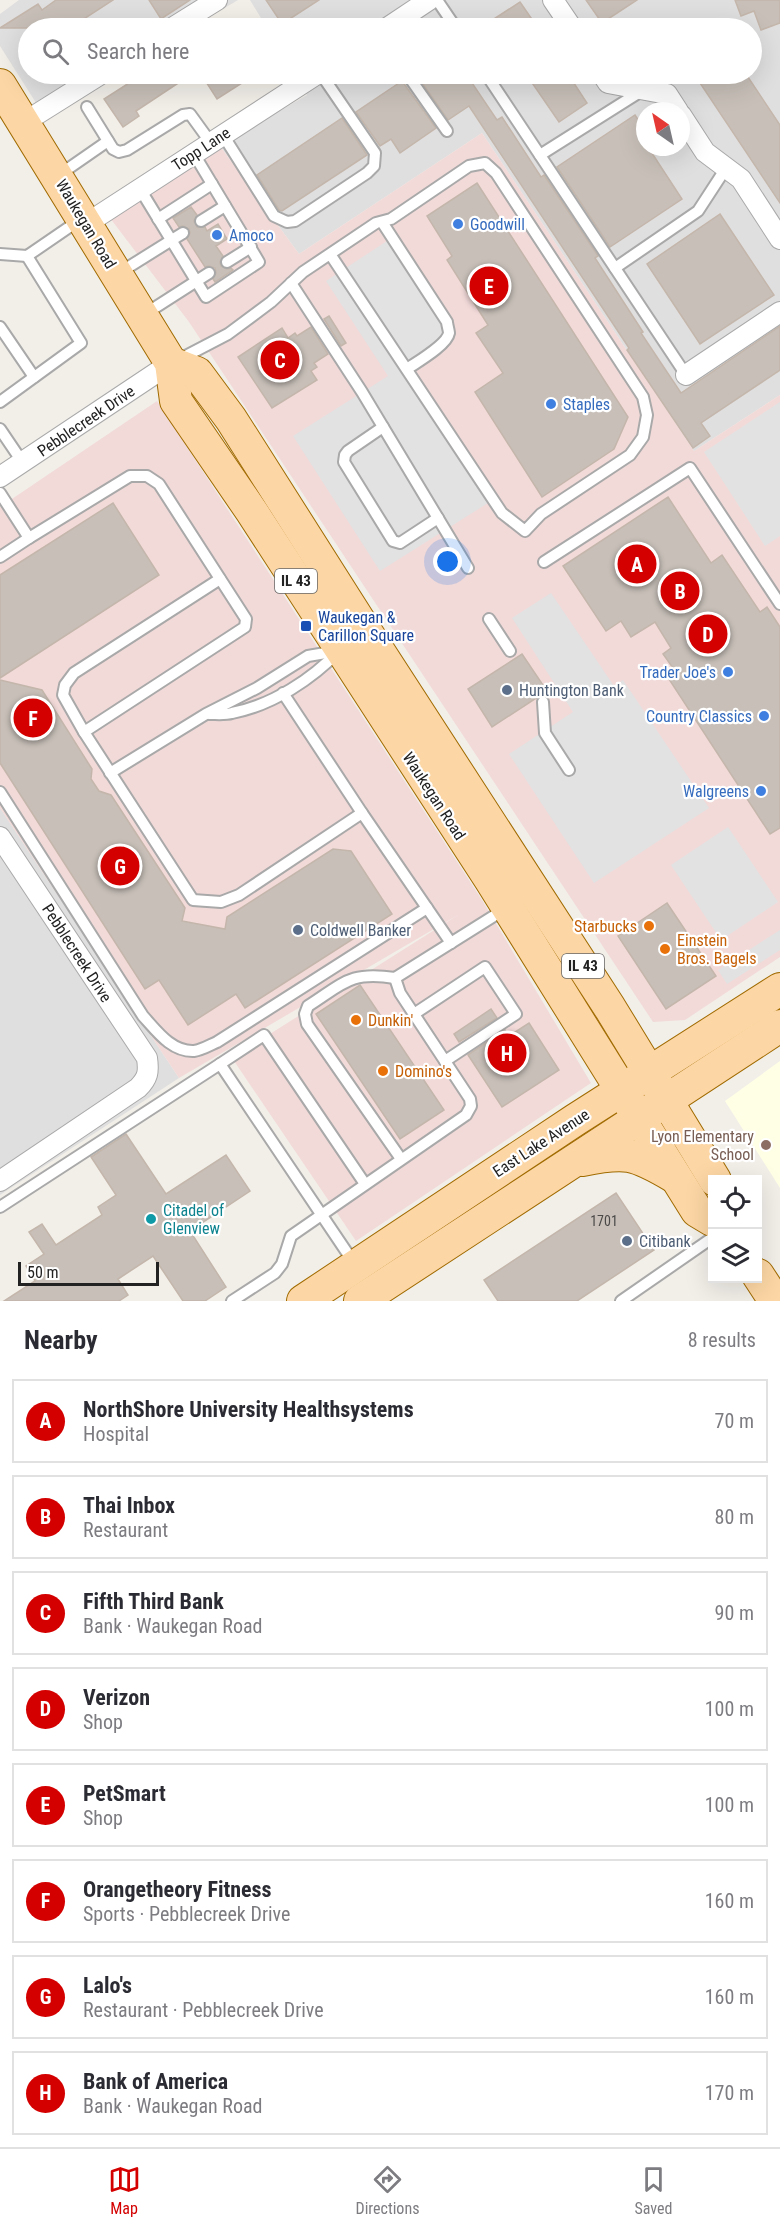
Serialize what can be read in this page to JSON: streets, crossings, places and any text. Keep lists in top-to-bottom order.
{
  "streets": {
    "main road": ["Waukegan Road", "IL 43", "East Lake Avenue"],
    "street": ["Topp Lane", "Pebblecreek Drive"]
  },
  "crossings": [
    ["Topp Lane", "Waukegan Road"],
    ["Waukegan Road", "Pebblecreek Drive"],
    ["Waukegan Road", "East Lake Avenue"]
  ],
  "places": {
    "other": [
      "Goodwill",
      "Amoco",
      "Staples",
      "Trader Joe's",
      "Huntington Bank",
      "Country Classics",
      "Walgreens",
      "Starbucks",
      "Coldwell Banker",
      "Einstein Bros. Bagels",
      "Dunkin'",
      "Domino's",
      "Lyon Elementary School",
      "Citadel of Glenview",
      "Citibank"
    ],
    "transit": ["Waukegan & Carillon Square"]
  },
  "house_numbers": ["1701"],
  "scale_bar": "50 m",
  "north": "top left",
  "page": {
    "search": "Search here",
    "pins": [
      "E",
      "C",
      "A",
      "B",
      "D",
      "F",
      "G",
      "H"
    ],
    "scale": "50 m",
    "heading": ["Nearby", "8 results"],
    "list": [
      {
        "mark": "A",
        "name": "NorthShore University Healthsystems",
        "note": "Hospital",
        "value": "70 m"
      },
      {
        "mark": "B",
        "name": "Thai Inbox",
        "note": "Restaurant",
        "value": "80 m"
      },
      {
        "mark": "C",
        "name": "Fifth Third Bank",
        "note": "Bank · Waukegan Road",
        "value": "90 m"
      },
      {
        "mark": "D",
        "name": "Verizon",
        "note": "Shop",
        "value": "100 m"
      },
      {
        "mark": "E",
        "name": "PetSmart",
        "note": "Shop",
        "value": "100 m"
      },
      {
        "mark": "F",
        "name": "Orangetheory Fitness",
        "note": "Sports · Pebblecreek Drive",
        "value": "160 m"
      },
      {
        "mark": "G",
        "name": "Lalo's",
        "note": "Restaurant · Pebblecreek Drive",
        "value": "160 m"
      },
      {
        "mark": "H",
        "name": "Bank of America",
        "note": "Bank · Waukegan Road",
        "value": "170 m"
      }
    ],
    "nav": ["Map", "Directions", "Saved"]
  }
}
